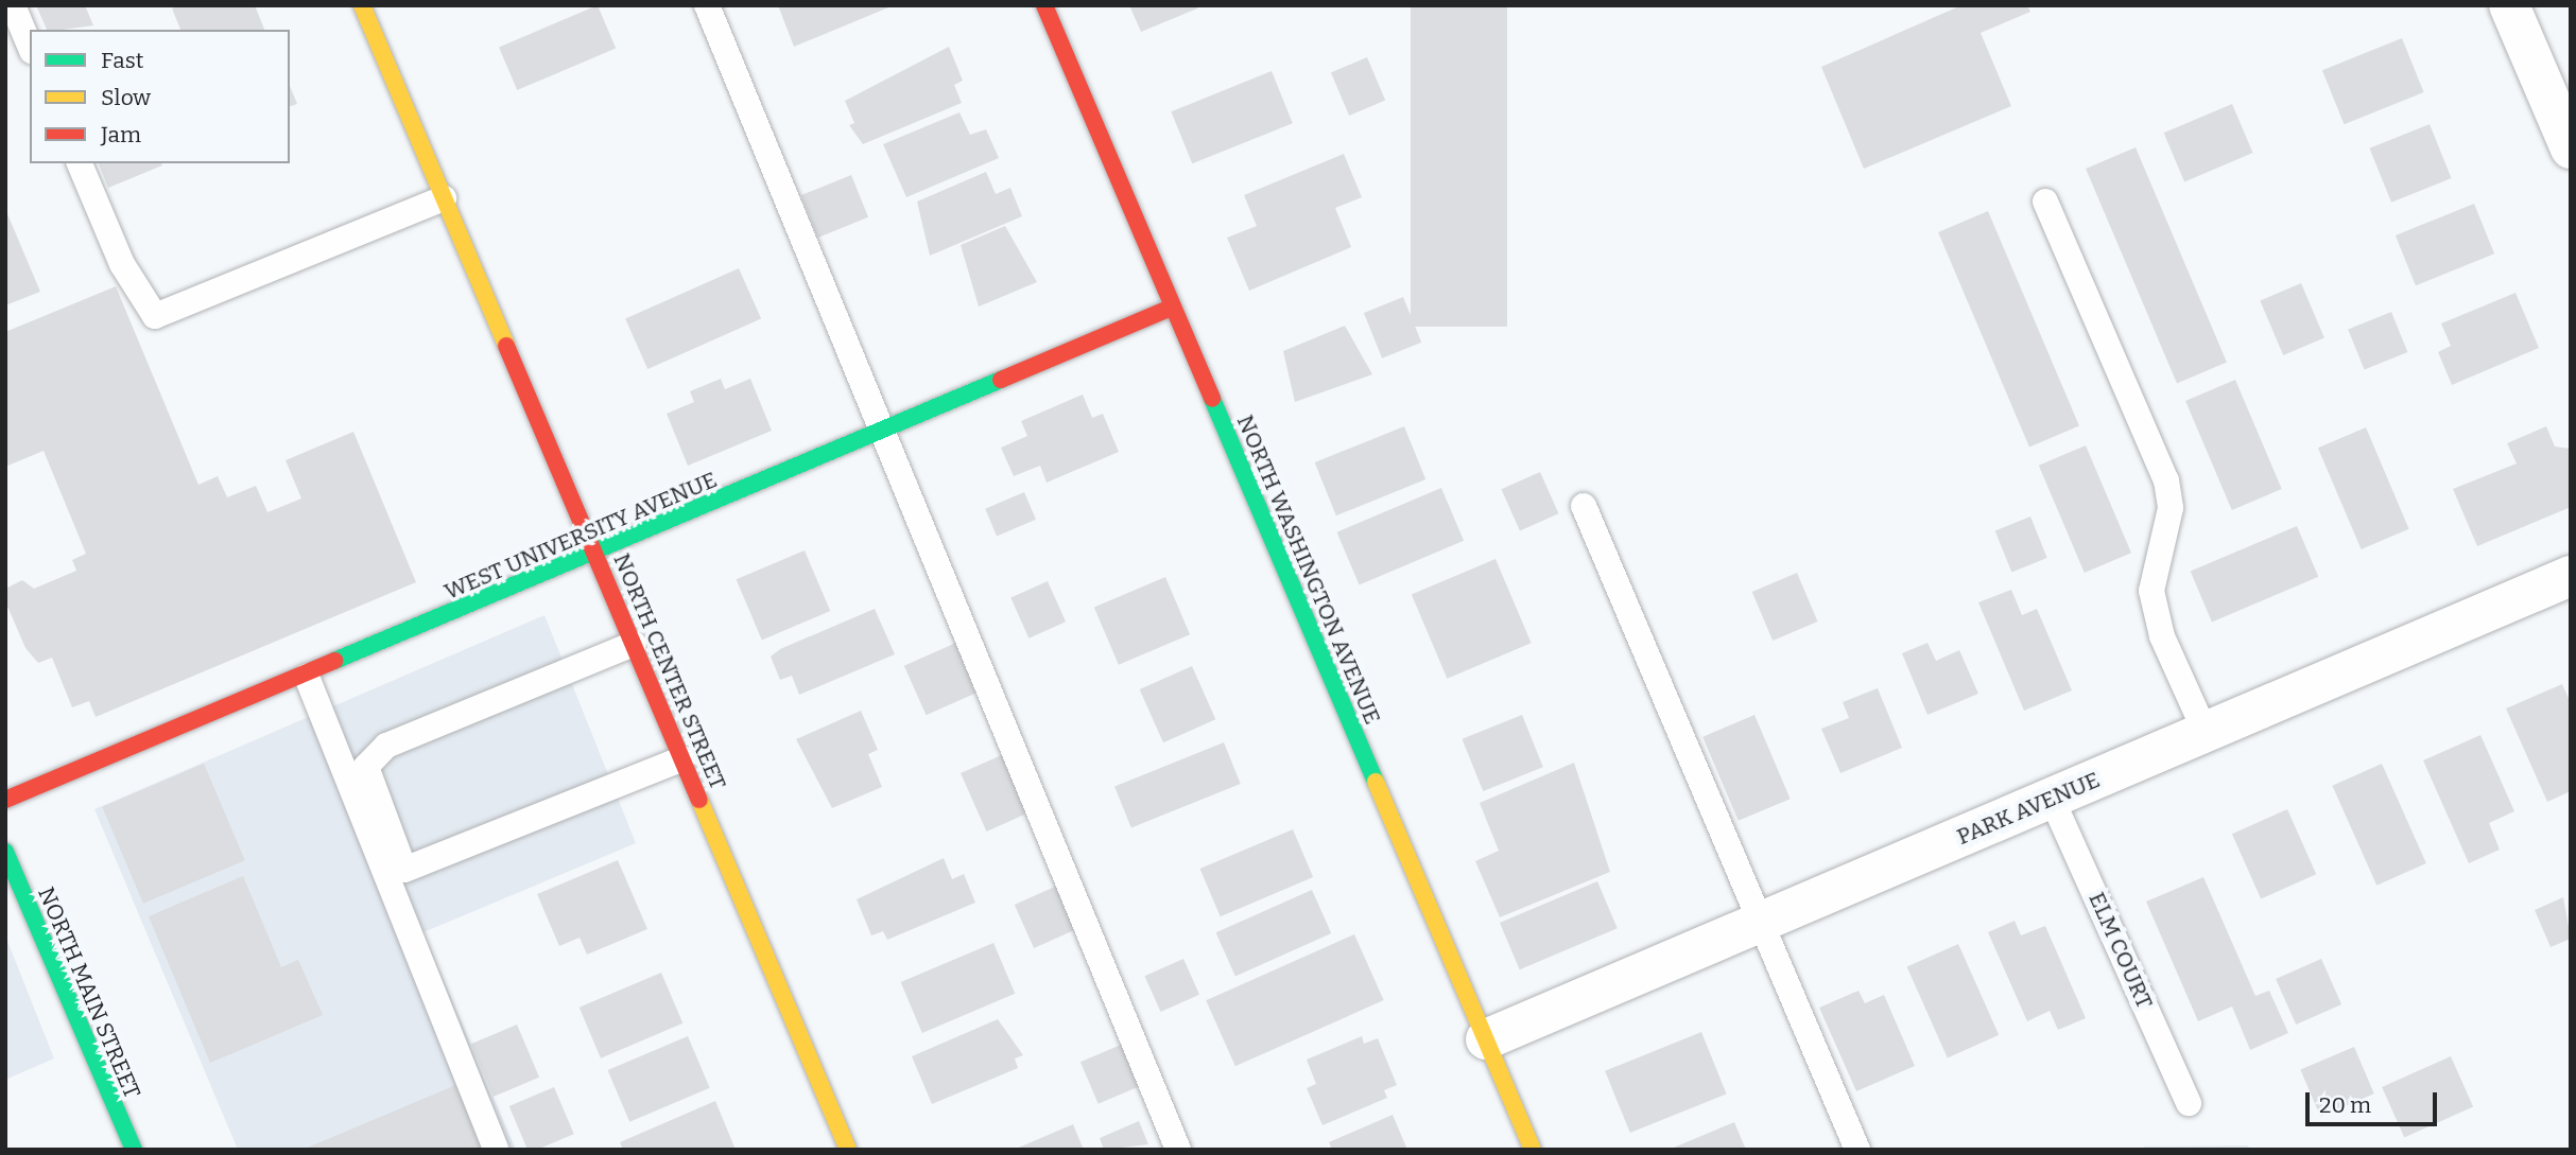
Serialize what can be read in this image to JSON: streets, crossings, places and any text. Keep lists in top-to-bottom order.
{
  "streets": {
    "street": [
      "WEST UNIVERSITY AVENUE",
      "NORTH WASHINGTON AVENUE",
      "NORTH CENTER STREET",
      "PARK AVENUE",
      "NORTH MAIN STREET"
    ],
    "lane": ["ELM COURT"]
  },
  "crossings": [
    ["WEST UNIVERSITY AVENUE", "NORTH WASHINGTON AVENUE"],
    ["WEST UNIVERSITY AVENUE", "NORTH CENTER STREET"],
    ["NORTH WASHINGTON AVENUE", "PARK AVENUE"],
    ["PARK AVENUE", "ELM COURT"]
  ],
  "legend": ["Fast", "Slow", "Jam"],
  "scale_bar": "20 m"
}
